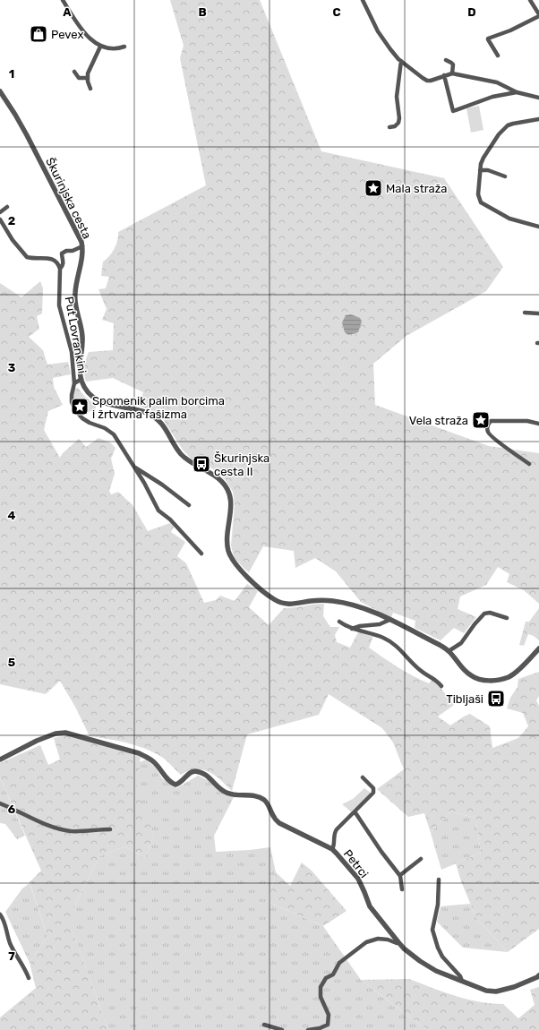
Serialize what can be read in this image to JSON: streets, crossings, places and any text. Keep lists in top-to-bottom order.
{
  "streets": {
    "street": ["Škurinjska cesta", "Put Lovrankini", "Petrci"]
  },
  "crossings": [
    ["Škurinjska cesta", "Put Lovrankini"]
  ],
  "places": {
    "shop": ["Pevex"],
    "place": ["Mala straža", "Spomenik palim borcima i žrtvama fašizma", "Vela straža"],
    "bus stop": ["Škurinjska cesta II", "Tibljaši"]
  },
  "grid": {
    "columns": [
      "A",
      "B",
      "C",
      "D"
    ],
    "rows": [
      "1",
      "2",
      "3",
      "4",
      "5",
      "6",
      "7"
    ]
  }
}
